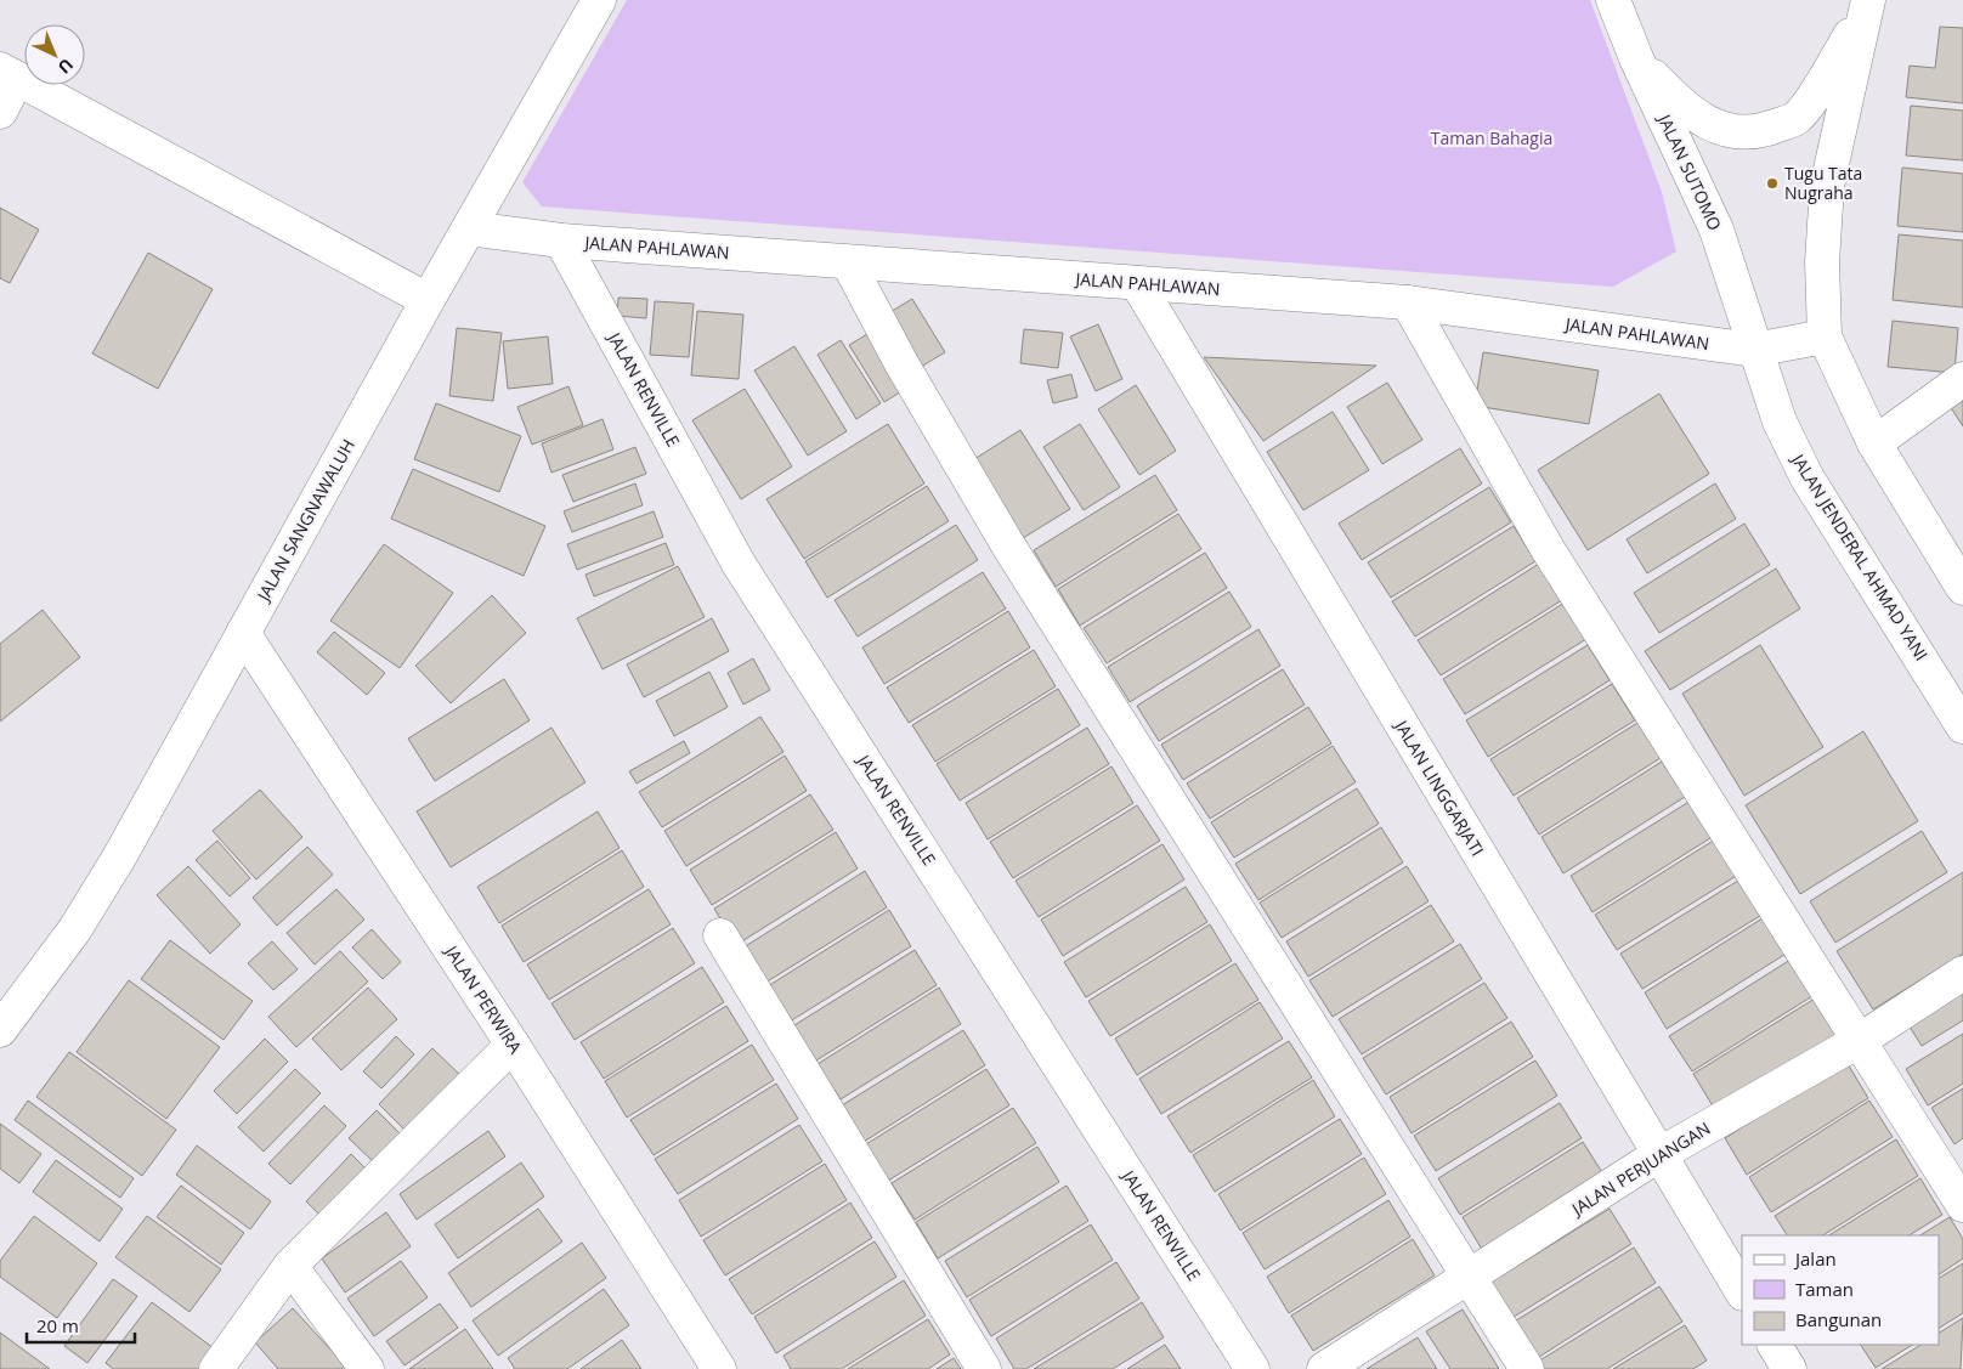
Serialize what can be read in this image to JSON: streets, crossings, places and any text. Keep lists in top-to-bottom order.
{
  "streets": {
    "street": [
      "JALAN SUTOMO",
      "JALAN PAHLAWAN",
      "JALAN RENVILLE",
      "JALAN SANGNAWALUH",
      "JALAN JENDERAL AHMAD YANI",
      "JALAN LINGGARJATI",
      "JALAN PERWIRA",
      "JALAN PERJUANGAN"
    ]
  },
  "crossings": [
    ["JALAN SUTOMO", "JALAN PAHLAWAN"],
    ["JALAN SUTOMO", "JALAN JENDERAL AHMAD YANI"],
    ["JALAN PAHLAWAN", "JALAN RENVILLE"],
    ["JALAN PAHLAWAN", "JALAN SANGNAWALUH"],
    ["JALAN PAHLAWAN", "JALAN JENDERAL AHMAD YANI"],
    ["JALAN PAHLAWAN", "JALAN LINGGARJATI"],
    ["JALAN SANGNAWALUH", "JALAN PERWIRA"],
    ["JALAN LINGGARJATI", "JALAN PERJUANGAN"]
  ],
  "parks": ["Taman Bahagia"],
  "places": ["Tugu Tata Nugraha"],
  "legend": ["Jalan", "Taman", "Bangunan"],
  "scale_bar": "20 m",
  "north": "bottom right"
}
